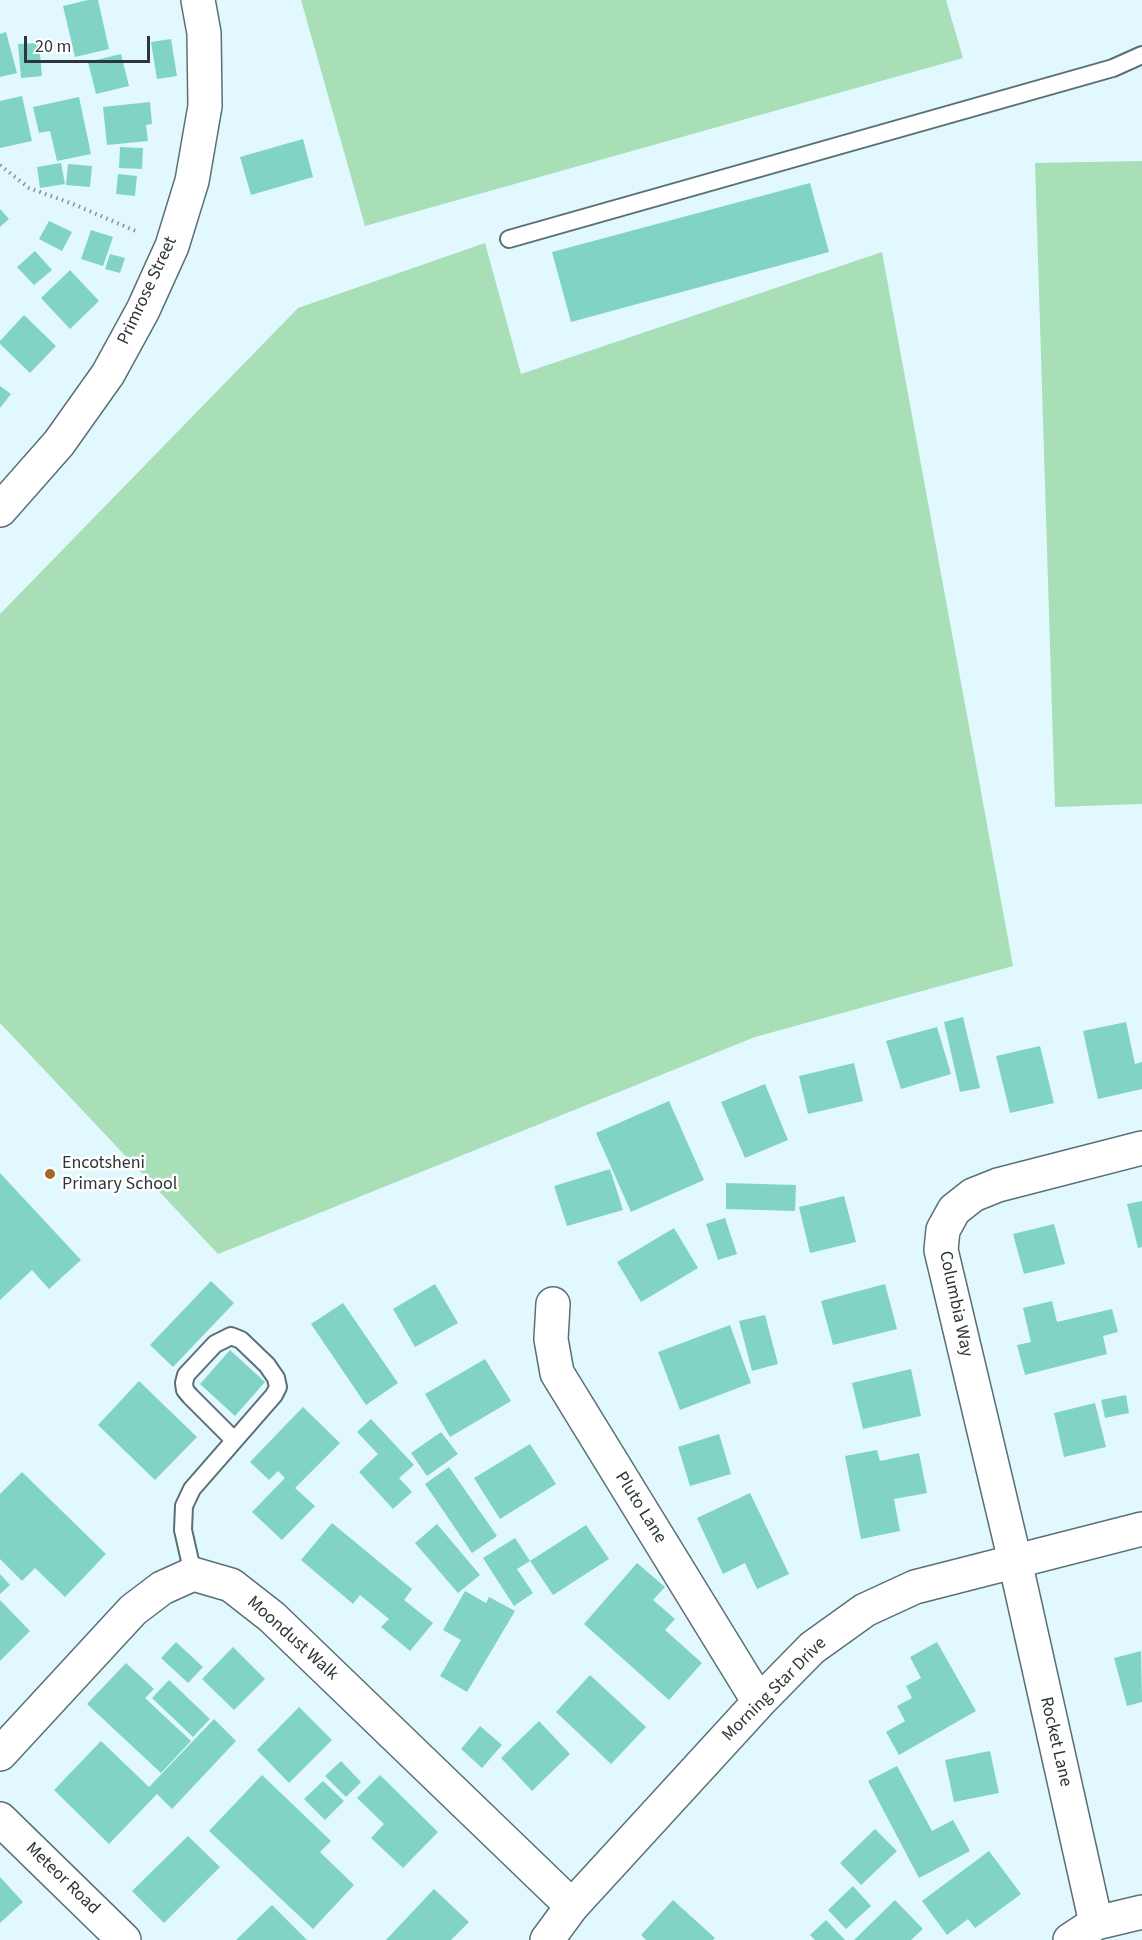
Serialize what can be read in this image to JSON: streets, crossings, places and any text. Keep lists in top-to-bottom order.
{
  "streets": {
    "street": [
      "Primrose Street",
      "Columbia Way",
      "Pluto Lane",
      "Moondust Walk",
      "Morning Star Drive",
      "Rocket Lane",
      "Meteor Road"
    ]
  },
  "crossings": [
    ["Columbia Way", "Morning Star Drive"],
    ["Columbia Way", "Rocket Lane"],
    ["Pluto Lane", "Morning Star Drive"],
    ["Moondust Walk", "Morning Star Drive"],
    ["Morning Star Drive", "Rocket Lane"]
  ],
  "places": ["Encotsheni Primary School"],
  "scale_bar": "20 m"
}
